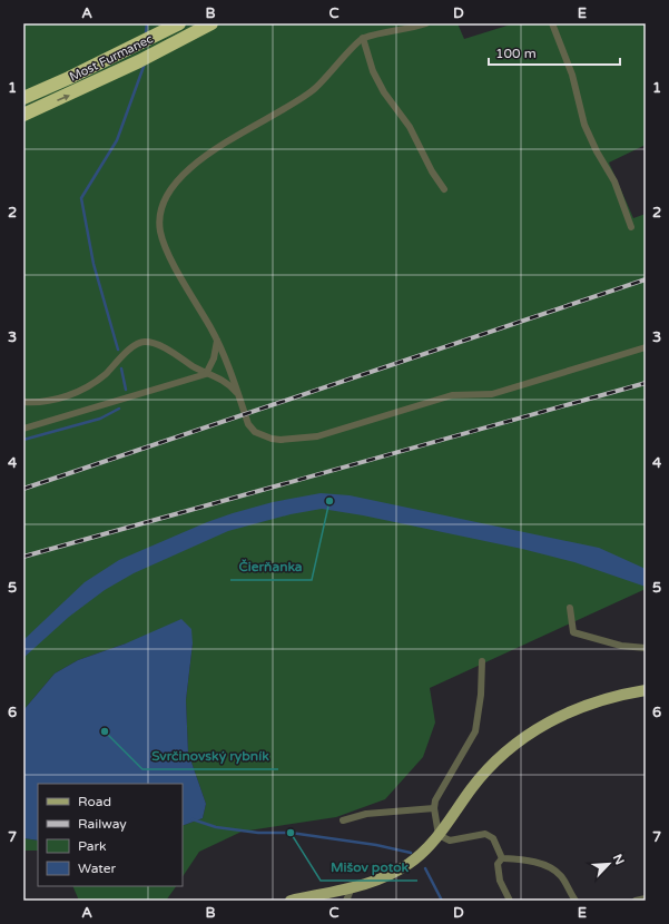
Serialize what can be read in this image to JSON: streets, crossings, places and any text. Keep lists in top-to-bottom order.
{
  "streets": {
    "highway": ["Most Furmanec"]
  },
  "places": ["Čierňanka", "Svrčinovský rybník", "Mišov potok"],
  "legend": [
    "Road",
    "Railway",
    "Park",
    "Water"
  ],
  "scale_bar": "100 m",
  "north": "top right",
  "grid": {
    "columns": [
      "A",
      "B",
      "C",
      "D",
      "E"
    ],
    "rows": [
      "1",
      "2",
      "3",
      "4",
      "5",
      "6",
      "7"
    ]
  }
}
